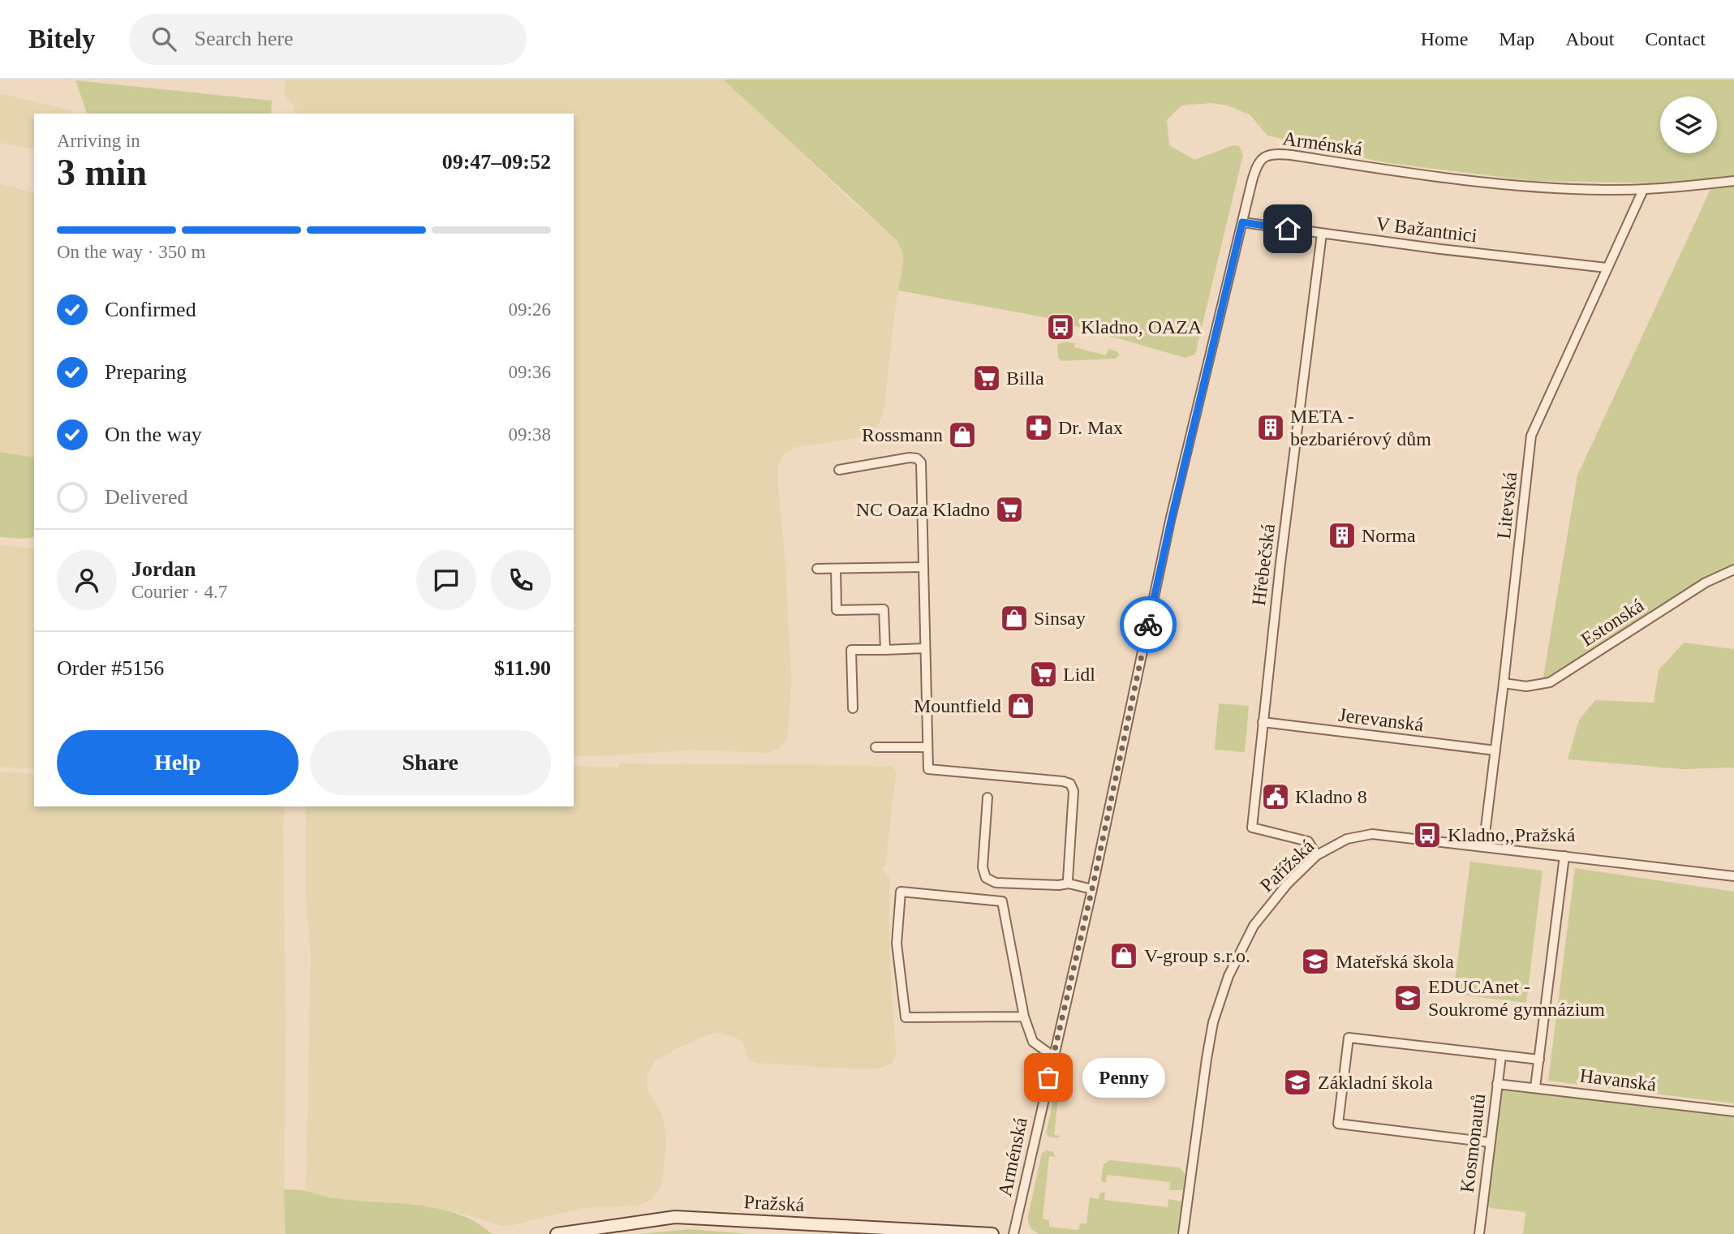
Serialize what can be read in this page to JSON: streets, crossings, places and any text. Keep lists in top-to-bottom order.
{
  "streets": {
    "street": [
      "Arménská",
      "V Bažantnici",
      "Litevská",
      "Hřebečská",
      "Estonská",
      "Jerevanská",
      "Pařížská",
      "Havanská",
      "Kosmonautů",
      "Pražská"
    ]
  },
  "crossings": [
    ["Arménská", "V Bažantnici"],
    ["Arménská", "Litevská"],
    ["V Bažantnici", "Litevská"],
    ["V Bažantnici", "Hřebečská"],
    ["Litevská", "Estonská"],
    ["Litevská", "Jerevanská"],
    ["Litevská", "Pařížská"],
    ["Hřebečská", "Jerevanská"],
    ["Hřebečská", "Pařížská"],
    ["Havanská", "Kosmonautů"]
  ],
  "places": {
    "bus stop": ["Kladno, OAZA", "Kladno,,Pražská"],
    "supermarket": ["Billa", "NC Oaza Kladno", "Lidl"],
    "pharmacy": ["Dr. Max"],
    "building": ["META - bezbariérový dům", "Norma"],
    "shop": [
      "Rossmann",
      "Sinsay",
      "Mountfield",
      "V-group s.r.o."
    ],
    "public building": ["Kladno 8"],
    "school or university": ["Mateřská škola", "EDUCAnet - Soukromé gymnázium", "Základní škola"],
    "other": ["Penny"]
  },
  "page": {
    "header": "Bitely",
    "search": "Search here",
    "nav": [
      "Home",
      "Map",
      "About",
      "Contact"
    ],
    "heading": ["3 min", "Arriving in", "09:47–09:52"],
    "panel": [
      "Jordan",
      "Courier · 4.7",
      "Order #5156",
      "$11.90"
    ],
    "bar": "On the way · 350 m",
    "list": [
      ["Confirmed", "09:26"],
      ["Preparing", "09:36"],
      ["On the way", "09:38"],
      "Delivered"
    ],
    "buttons": ["Help", "Share"],
    "bubble": "Penny"
  }
}
